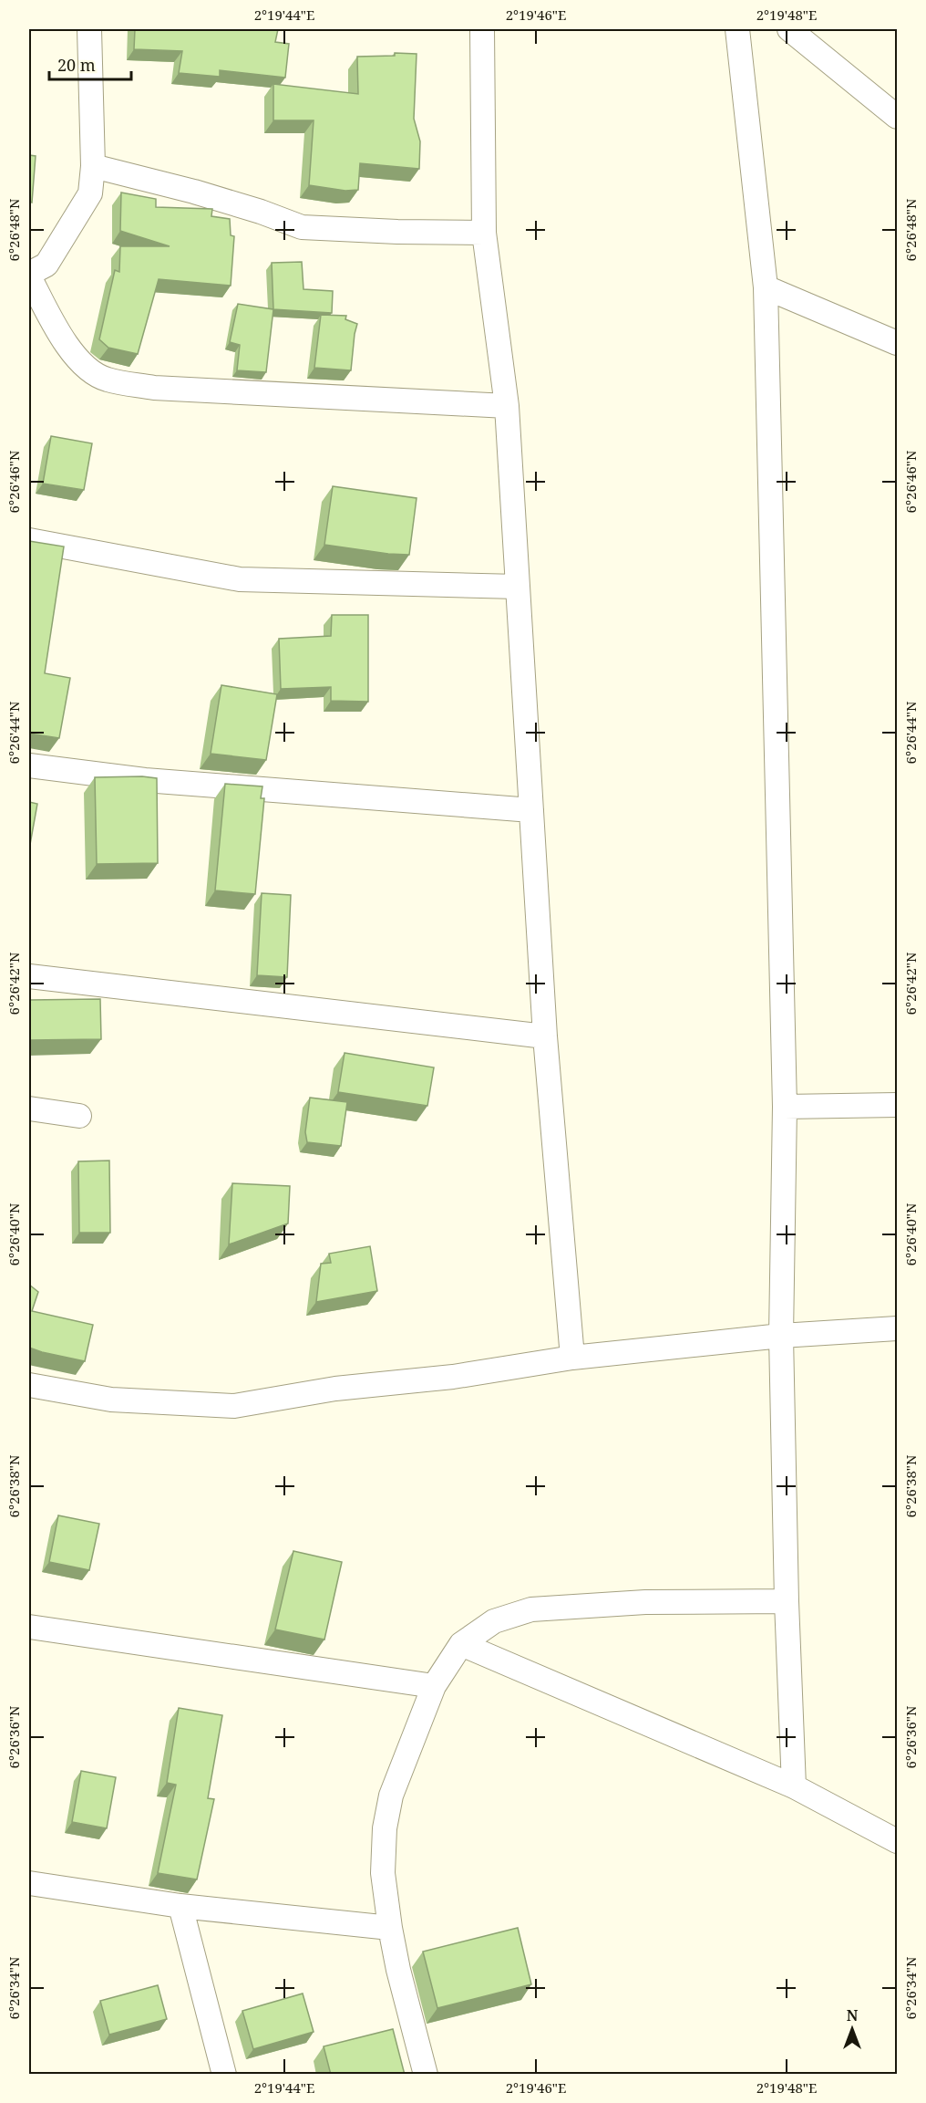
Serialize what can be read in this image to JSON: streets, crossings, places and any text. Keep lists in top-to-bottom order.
{
  "scale_bar": "20 m",
  "north": "top",
  "coordinates": [
    "2°19'44\"E",
    "2°19'46\"E",
    "2°19'48\"E",
    "6°26'48\"N",
    "6°26'46\"N",
    "6°26'44\"N",
    "6°26'42\"N",
    "6°26'40\"N",
    "6°26'38\"N",
    "6°26'36\"N",
    "6°26'34\"N"
  ]
}
